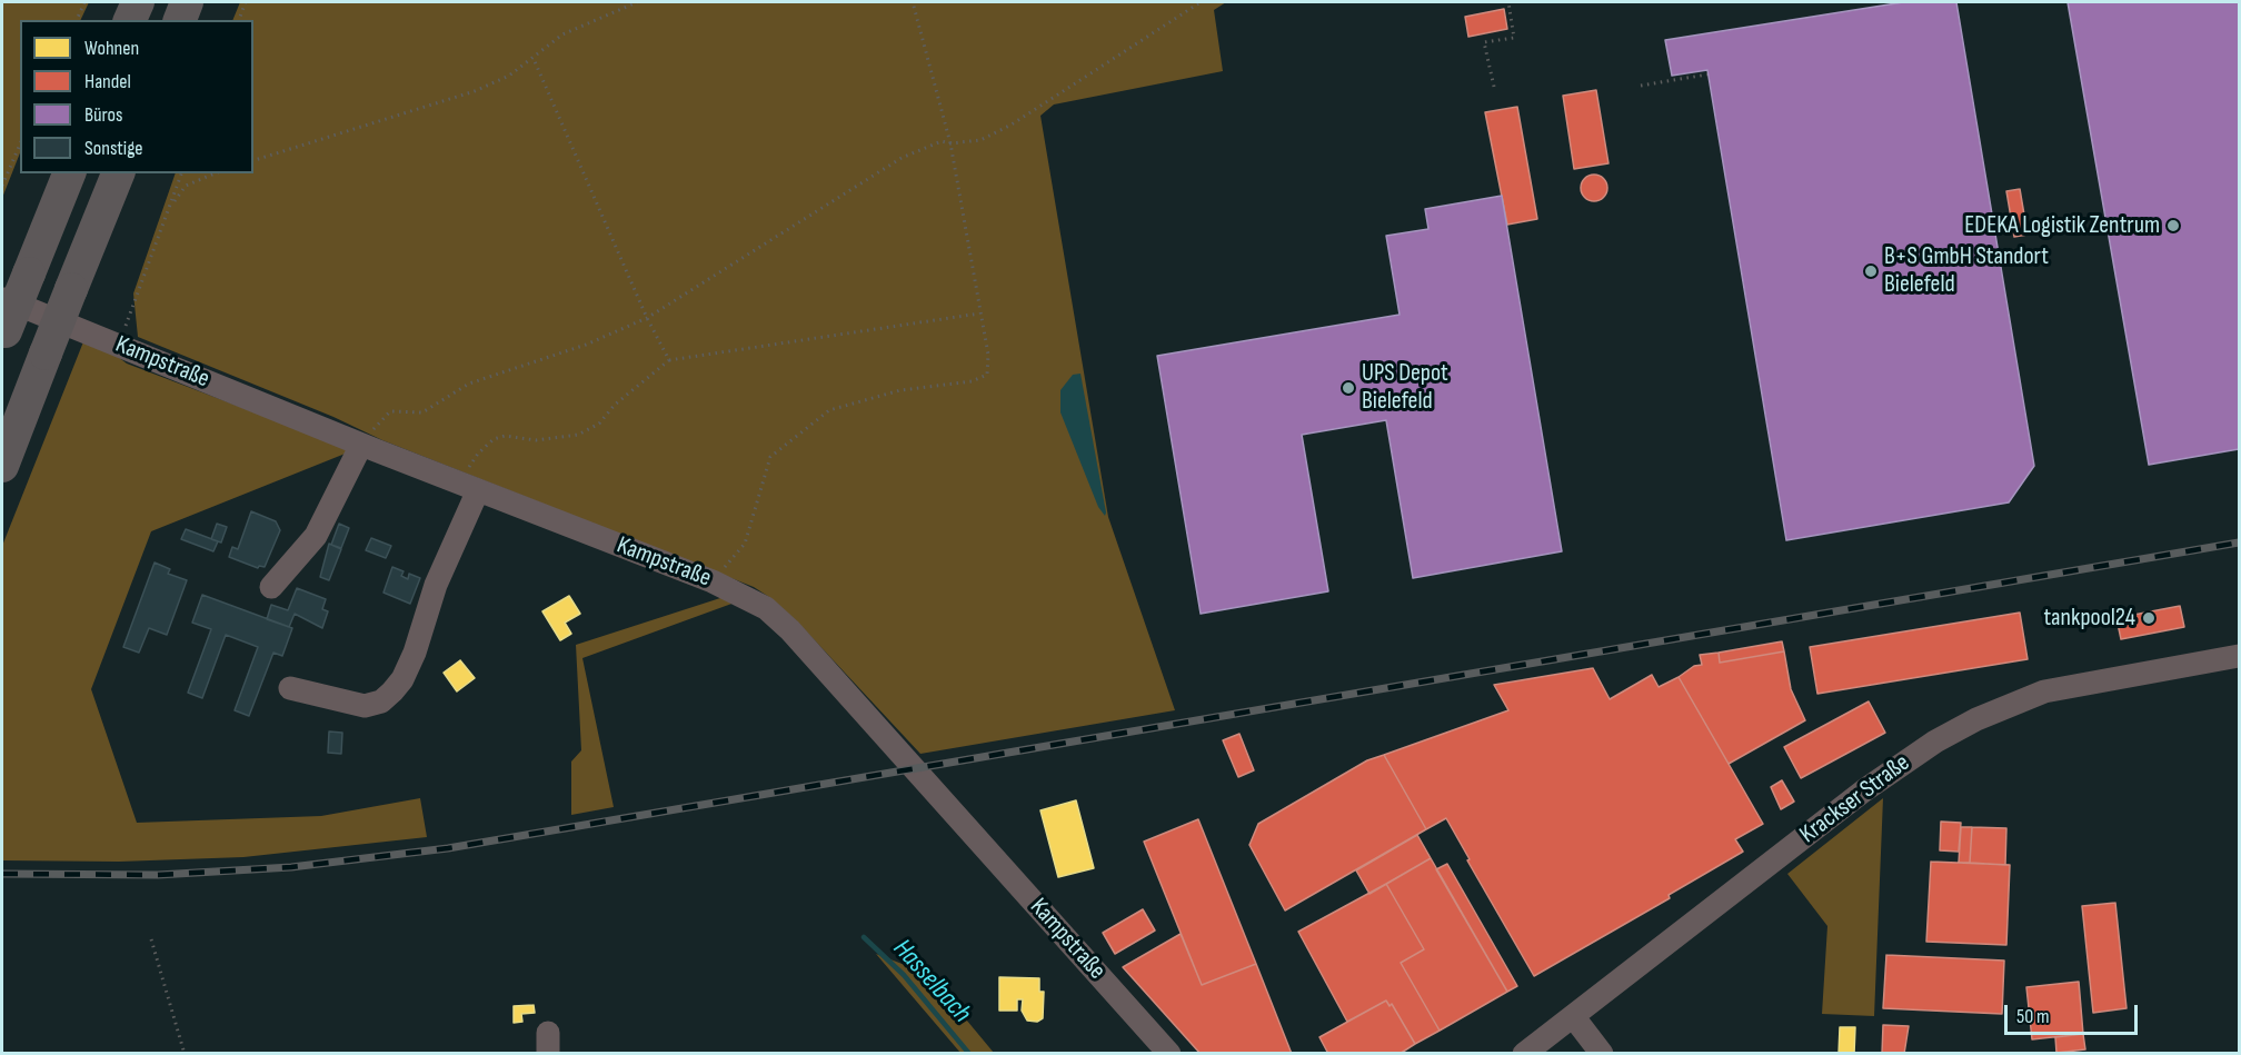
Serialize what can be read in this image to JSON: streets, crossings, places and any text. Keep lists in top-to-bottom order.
{
  "streets": {
    "street": ["Kampstraße", "Krackser Straße"]
  },
  "water": ["Hasselbach"],
  "places": [
    "EDEKA Logistik Zentrum",
    "B+S GmbH Standort Bielefeld",
    "UPS Depot Bielefeld",
    "tankpool24"
  ],
  "legend": [
    "Wohnen",
    "Handel",
    "Büros",
    "Sonstige"
  ],
  "scale_bar": "50 m"
}
